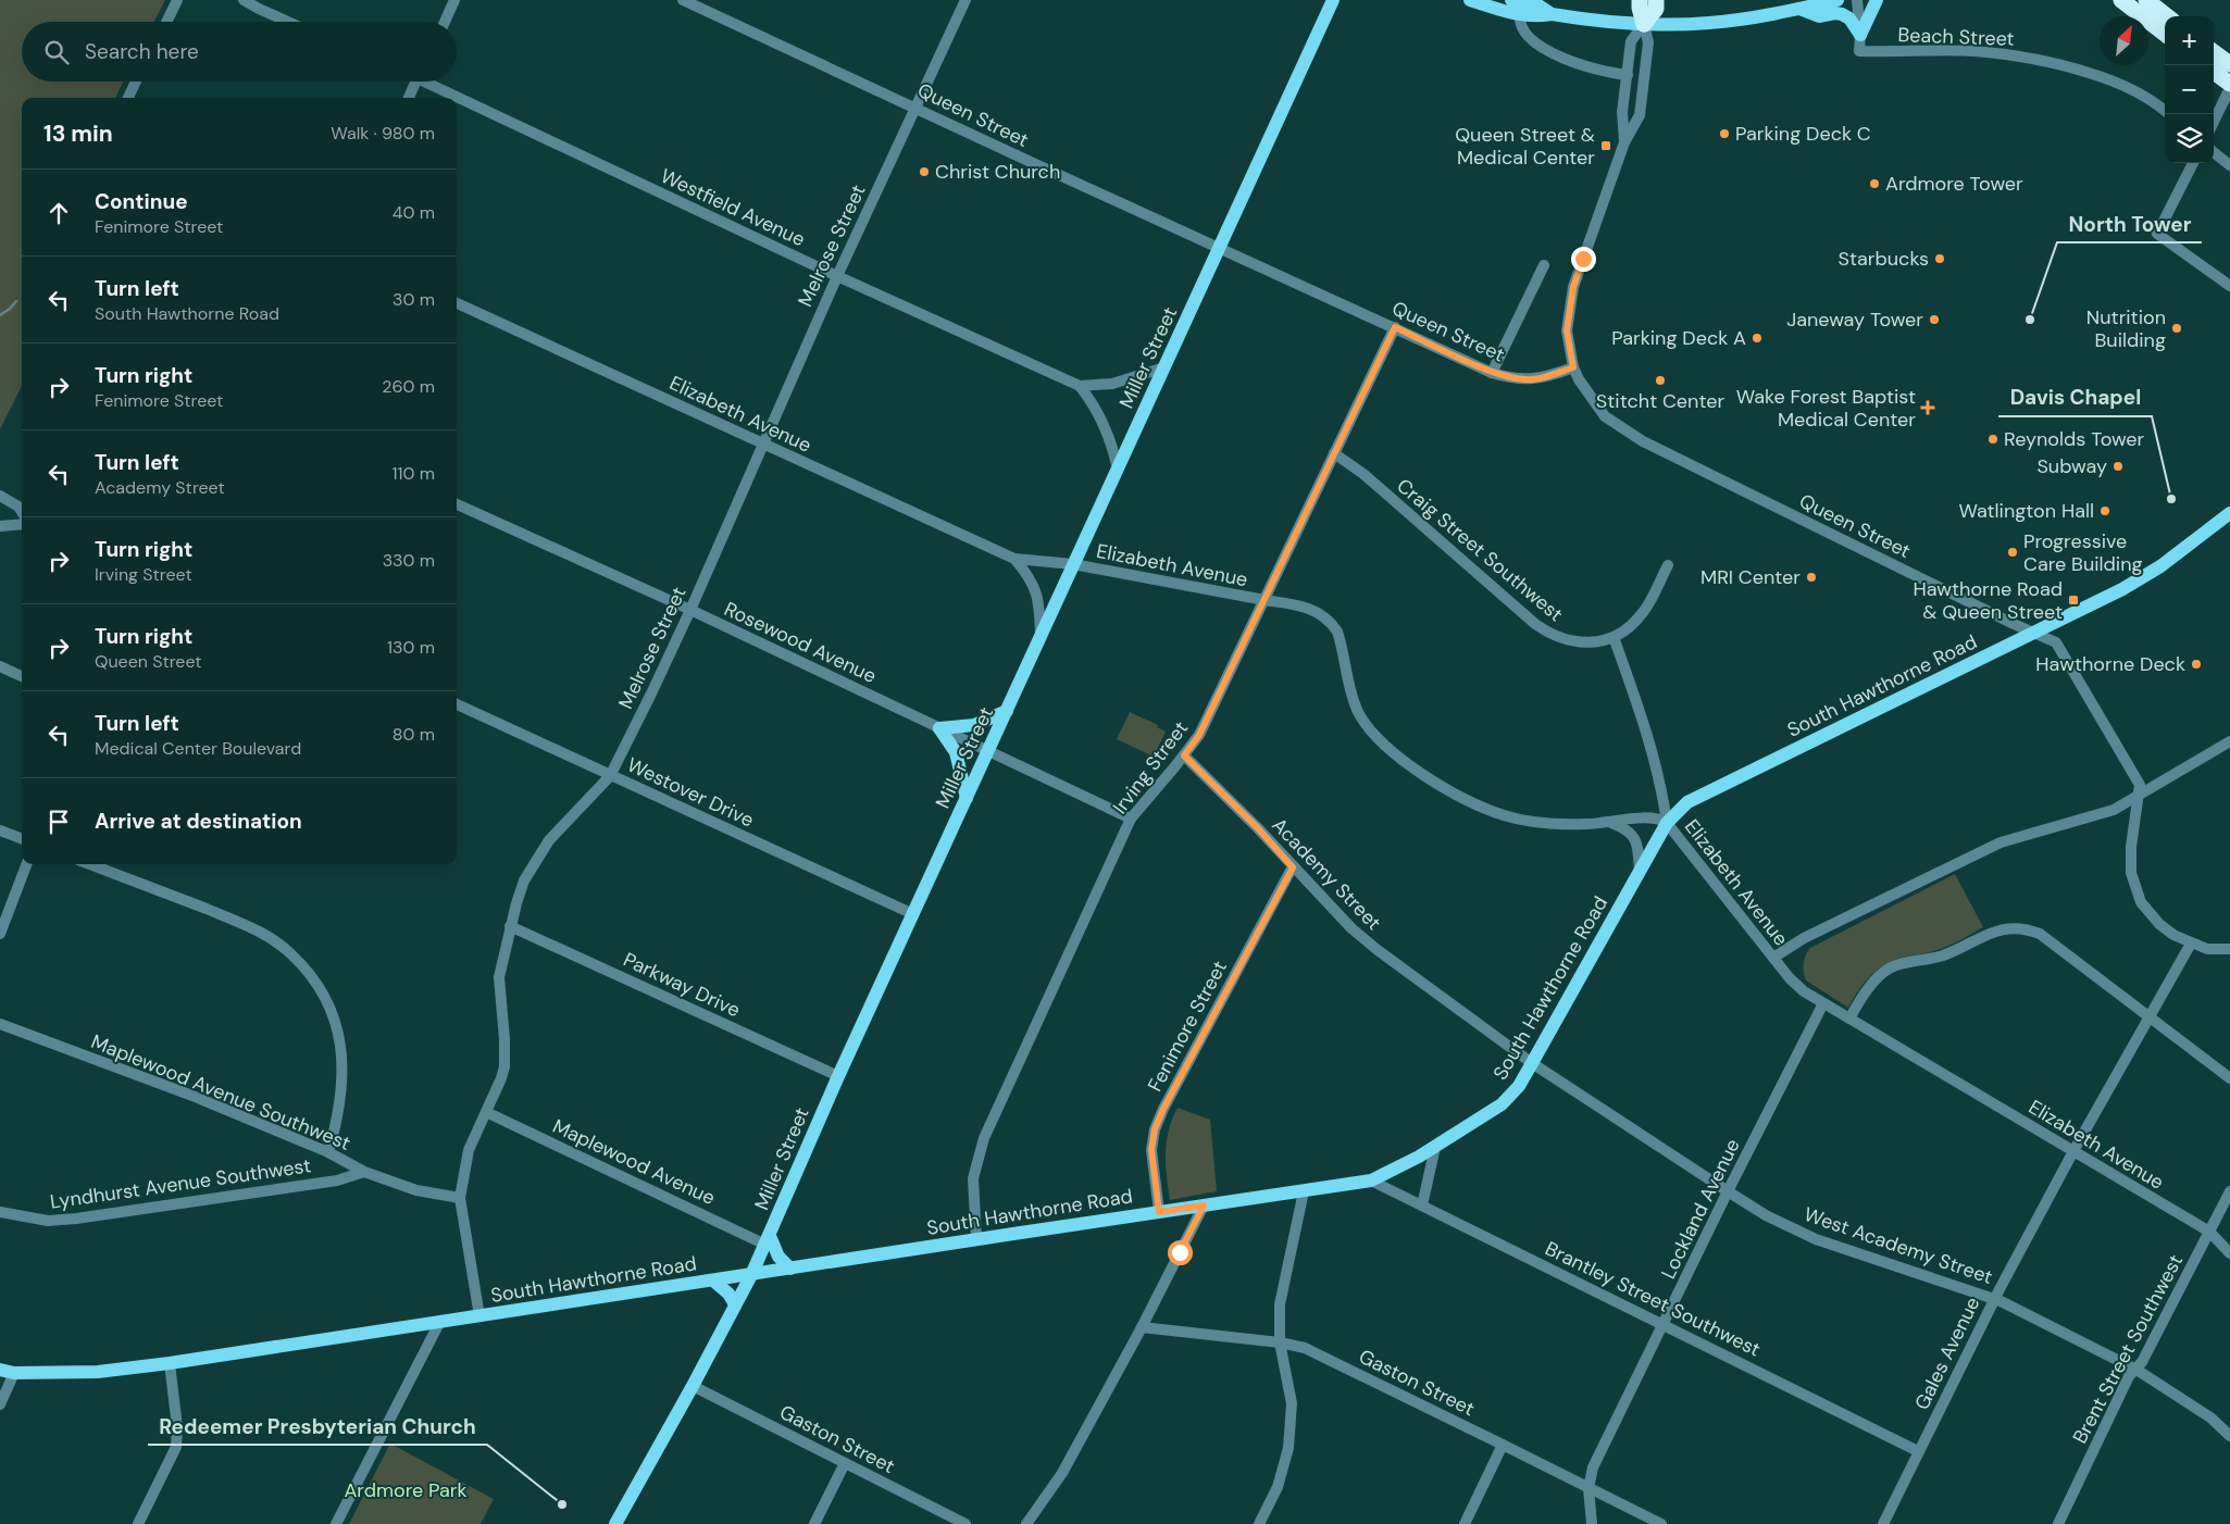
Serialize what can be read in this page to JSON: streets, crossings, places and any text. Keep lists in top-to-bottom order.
{
  "streets": {
    "main road": ["Miller Street", "South Hawthorne Road"],
    "street": [
      "Beach Street",
      "Queen Street",
      "Westfield Avenue",
      "Melrose Street",
      "Elizabeth Avenue",
      "Craig Street Southwest",
      "Rosewood Avenue",
      "Irving Street",
      "Westover Drive",
      "Academy Street",
      "Parkway Drive",
      "Fenimore Street",
      "Maplewood Avenue Southwest",
      "Maplewood Avenue",
      "Lyndhurst Avenue Southwest",
      "Lockland Avenue",
      "West Academy Street",
      "Brantley Street Southwest",
      "Brent Street Southwest",
      "Gales Avenue",
      "Gaston Street"
    ]
  },
  "crossings": [
    ["Queen Street", "Melrose Street"],
    ["Queen Street", "Miller Street"],
    ["Queen Street", "South Hawthorne Road"],
    ["Queen Street", "Irving Street"],
    ["Queen Street", "Gales Avenue"],
    ["Westfield Avenue", "Melrose Street"],
    ["Westfield Avenue", "Miller Street"],
    ["Melrose Street", "Elizabeth Avenue"],
    ["Melrose Street", "Rosewood Avenue"],
    ["Melrose Street", "South Hawthorne Road"],
    ["Melrose Street", "Westover Drive"],
    ["Melrose Street", "Parkway Drive"],
    ["Melrose Street", "Maplewood Avenue Southwest"],
    ["Melrose Street", "Maplewood Avenue"],
    ["Miller Street", "Elizabeth Avenue"],
    ["Miller Street", "Rosewood Avenue"],
    ["Miller Street", "South Hawthorne Road"],
    ["Miller Street", "Westover Drive"],
    ["Miller Street", "Parkway Drive"],
    ["Miller Street", "Maplewood Avenue"],
    ["Miller Street", "Gaston Street"],
    ["Elizabeth Avenue", "South Hawthorne Road"],
    ["Elizabeth Avenue", "Irving Street"],
    ["Elizabeth Avenue", "Lockland Avenue"],
    ["Elizabeth Avenue", "Brent Street Southwest"],
    ["Elizabeth Avenue", "Gales Avenue"],
    ["Craig Street Southwest", "Irving Street"],
    ["Rosewood Avenue", "Irving Street"],
    ["South Hawthorne Road", "Irving Street"],
    ["South Hawthorne Road", "Academy Street"],
    ["South Hawthorne Road", "Fenimore Street"],
    ["South Hawthorne Road", "West Academy Street"],
    ["South Hawthorne Road", "Brantley Street Southwest"],
    ["Irving Street", "Academy Street"],
    ["Academy Street", "Fenimore Street"],
    ["Academy Street", "West Academy Street"],
    ["Maplewood Avenue Southwest", "Lyndhurst Avenue Southwest"],
    ["Lockland Avenue", "West Academy Street"],
    ["Lockland Avenue", "Brantley Street Southwest"],
    ["Lockland Avenue", "Gaston Street"],
    ["West Academy Street", "Brent Street Southwest"],
    ["West Academy Street", "Gales Avenue"],
    ["Brantley Street Southwest", "Gales Avenue"]
  ],
  "parks": ["Ardmore Park"],
  "places": {
    "other": [
      "Parking Deck C",
      "Christ Church",
      "Ardmore Tower",
      "Starbucks",
      "Janeway Tower",
      "North Tower",
      "Nutrition Building",
      "Parking Deck A",
      "Stitcht Center",
      "Reynolds Tower",
      "Subway",
      "Davis Chapel",
      "Watlington Hall",
      "Progressive Care Building",
      "MRI Center",
      "Hawthorne Deck",
      "Redeemer Presbyterian Church"
    ],
    "transit": ["Queen Street & Medical Center", "Hawthorne Road & Queen Street"],
    "health": ["Wake Forest Baptist Medical Center"]
  },
  "north": "top right",
  "page": {
    "map_buttons": ["+", "−"],
    "search": "Search here",
    "heading": ["13 min", "Walk · 980 m"],
    "list": [
      ["Continue", "Fenimore Street", "40 m"],
      ["Turn left", "South Hawthorne Road", "30 m"],
      ["Turn right", "Fenimore Street", "260 m"],
      ["Turn left", "Academy Street", "110 m"],
      ["Turn right", "Irving Street", "330 m"],
      ["Turn right", "Queen Street", "130 m"],
      ["Turn left", "Medical Center Boulevard", "80 m"],
      "Arrive at destination"
    ]
  }
}
